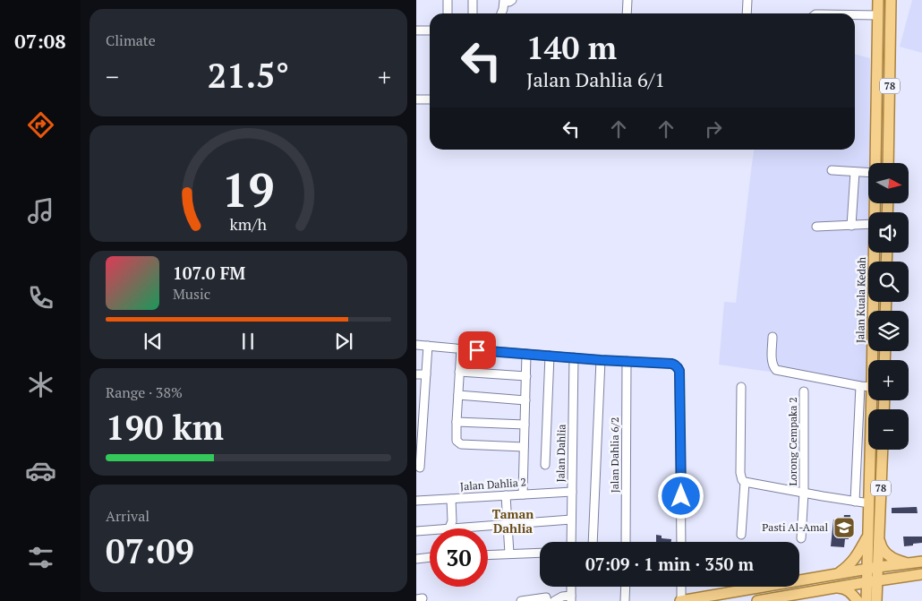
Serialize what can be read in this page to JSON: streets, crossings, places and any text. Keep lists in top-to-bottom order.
{
  "streets": {
    "main road": ["78", "Jalan Kuala Kedah"],
    "street": [
      "Lorong Cempaka 2",
      "Jalan Dahlia",
      "Jalan Dahlia 6/2",
      "Jalan Dahlia 2"
    ]
  },
  "crossings": [
    ["Jalan Dahlia", "Jalan Dahlia 2"]
  ],
  "districts": ["Taman Dahlia"],
  "places": {
    "school or university": ["Pasti Al-Amal"]
  },
  "north": "right",
  "page": {
    "tabs": "07:08",
    "tile": [
      "Climate",
      ["Range · 38%", "190 km"],
      ["Arrival", "07:09"]
    ],
    "turn": ["140 m", "Jalan Dahlia 6/1"],
    "heat": ["−", "21.5°", "+"],
    "map_buttons": ["+", "−"],
    "song": ["107.0 FM", "Music"],
    "limit": "30",
    "trip": "07:09 · 1 min · 350 m",
    "gauge": ["19", "km/h"]
  }
}
